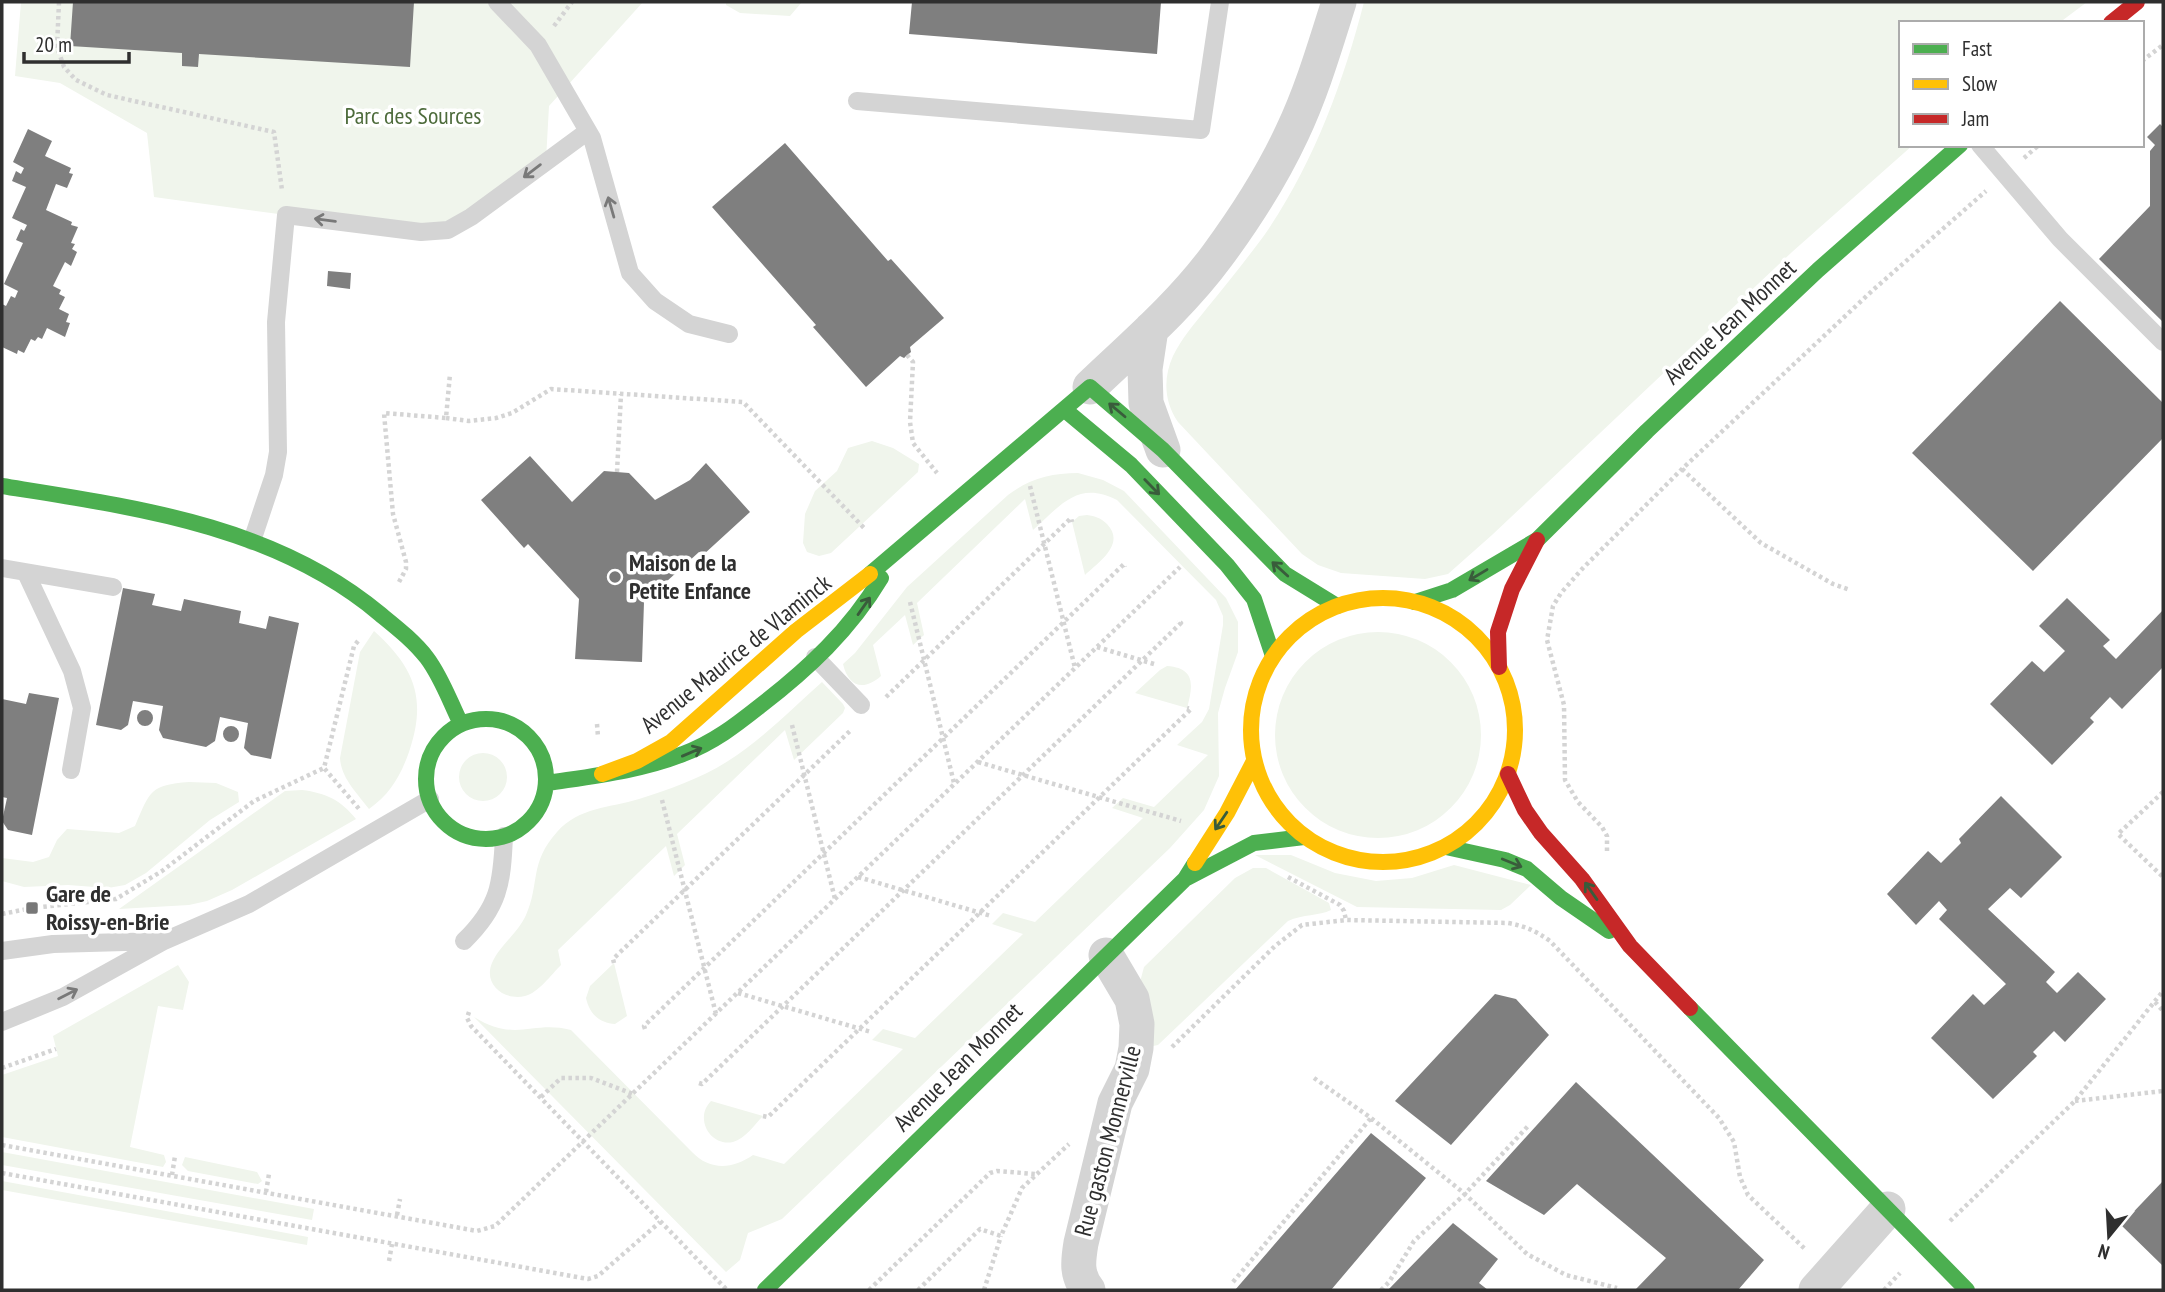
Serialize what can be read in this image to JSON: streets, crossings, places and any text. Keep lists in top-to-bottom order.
{
  "streets": {
    "main road": ["Avenue Jean Monnet", "Avenue Maurice de Vlaminck"],
    "street": ["Rue gaston Monnerville"]
  },
  "crossings": [
    ["Avenue Jean Monnet", "Rue gaston Monnerville"]
  ],
  "parks": ["Parc des Sources"],
  "places": {
    "other": ["Maison de la Petite Enfance"],
    "transit": ["Gare de Roissy-en-Brie"]
  },
  "legend": ["Fast", "Slow", "Jam"],
  "scale_bar": "20 m",
  "north": "bottom"
}
